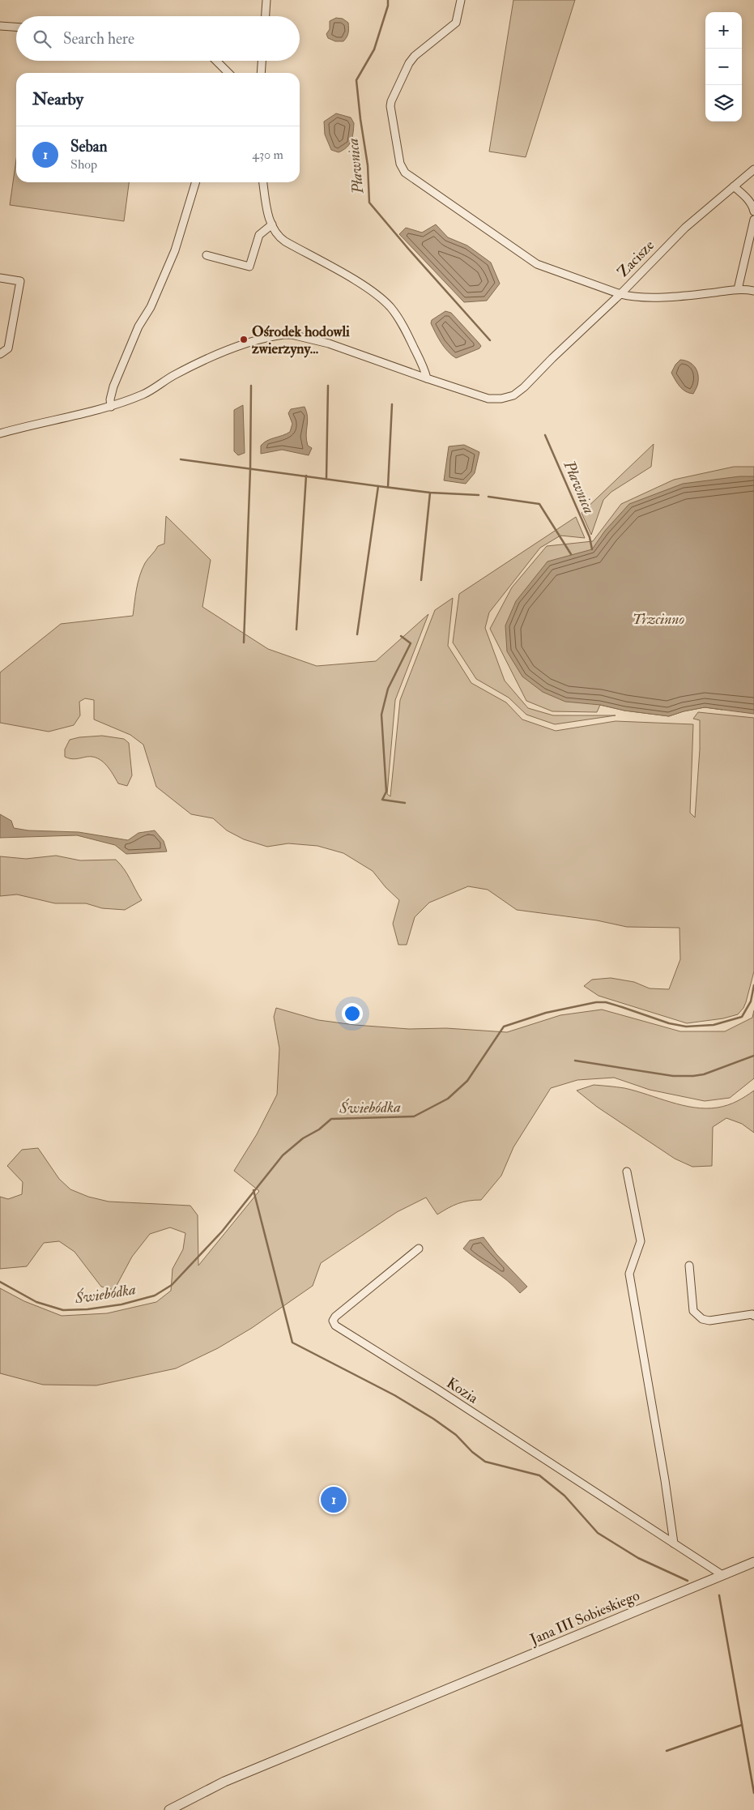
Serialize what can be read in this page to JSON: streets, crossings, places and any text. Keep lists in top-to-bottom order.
{
  "streets": {
    "street": ["Zacisze", "Kozia", "Jana III Sobieskiego"]
  },
  "crossings": [
    ["Kozia", "Jana III Sobieskiego"]
  ],
  "water": ["Pławnica", "Trzcinno", "Świebódka"],
  "places": ["Ośrodek hodowli zwierzyny..."],
  "page": {
    "map_buttons": ["+", "−"],
    "search": "Search here",
    "heading": "Nearby",
    "list": [
      {
        "mark": "1",
        "name": "Seban",
        "note": "Shop",
        "value": "430 m"
      }
    ],
    "pins": "1"
  }
}
